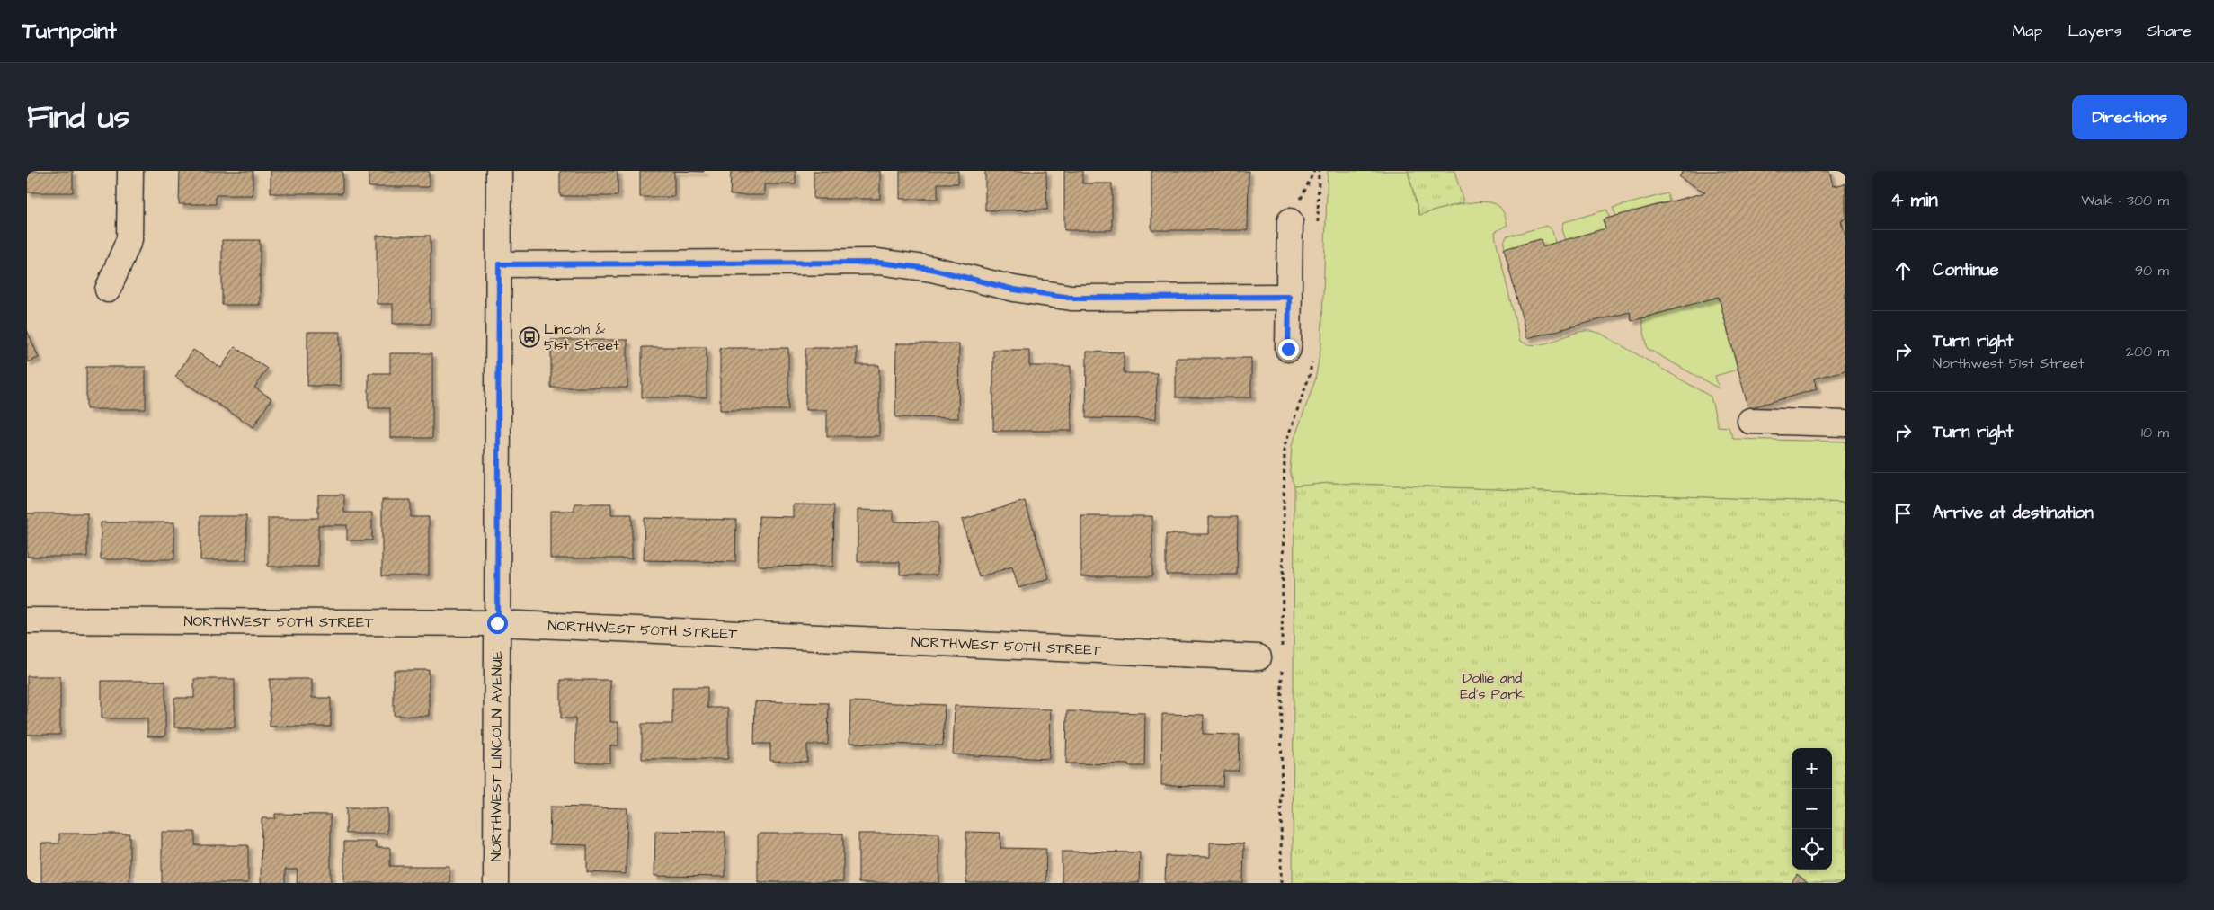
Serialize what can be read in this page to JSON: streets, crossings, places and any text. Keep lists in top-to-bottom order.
{
  "streets": {
    "street": ["NORTHWEST 50TH STREET", "NORTHWEST LINCOLN AVENUE"]
  },
  "crossings": [
    ["NORTHWEST 50TH STREET", "NORTHWEST LINCOLN AVENUE"]
  ],
  "parks": ["Dollie and Ed's Park"],
  "places": {
    "bus stop": ["Lincoln & 51st Street"]
  },
  "page": {
    "header": "Turnpoint",
    "nav": ["Map", "Layers", "Share"],
    "title": "Find us",
    "buttons": "Directions",
    "heading": ["4 min", "Walk · 300 m"],
    "list": [
      ["Continue", "90 m"],
      ["Turn right", "Northwest 51st Street", "200 m"],
      ["Turn right", "10 m"],
      "Arrive at destination"
    ],
    "map_buttons": ["+", "−"]
  }
}
